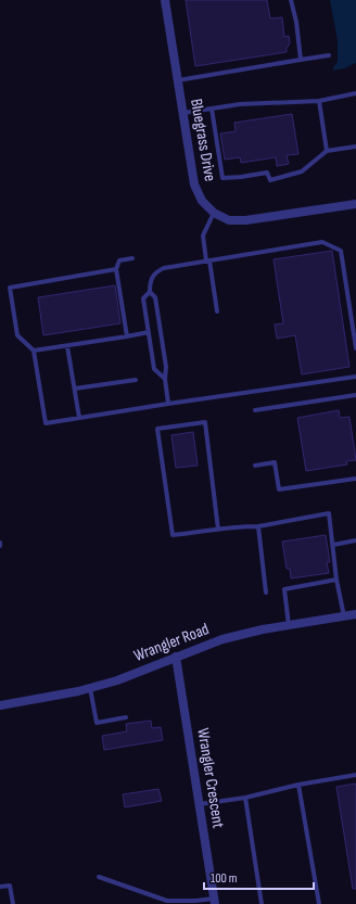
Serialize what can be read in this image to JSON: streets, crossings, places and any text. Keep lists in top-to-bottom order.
{
  "streets": {
    "street": ["Bluegrass Drive", "Wrangler Road", "Wrangler Crescent"]
  },
  "crossings": [
    ["Wrangler Road", "Wrangler Crescent"]
  ],
  "scale_bar": "100 m"
}
